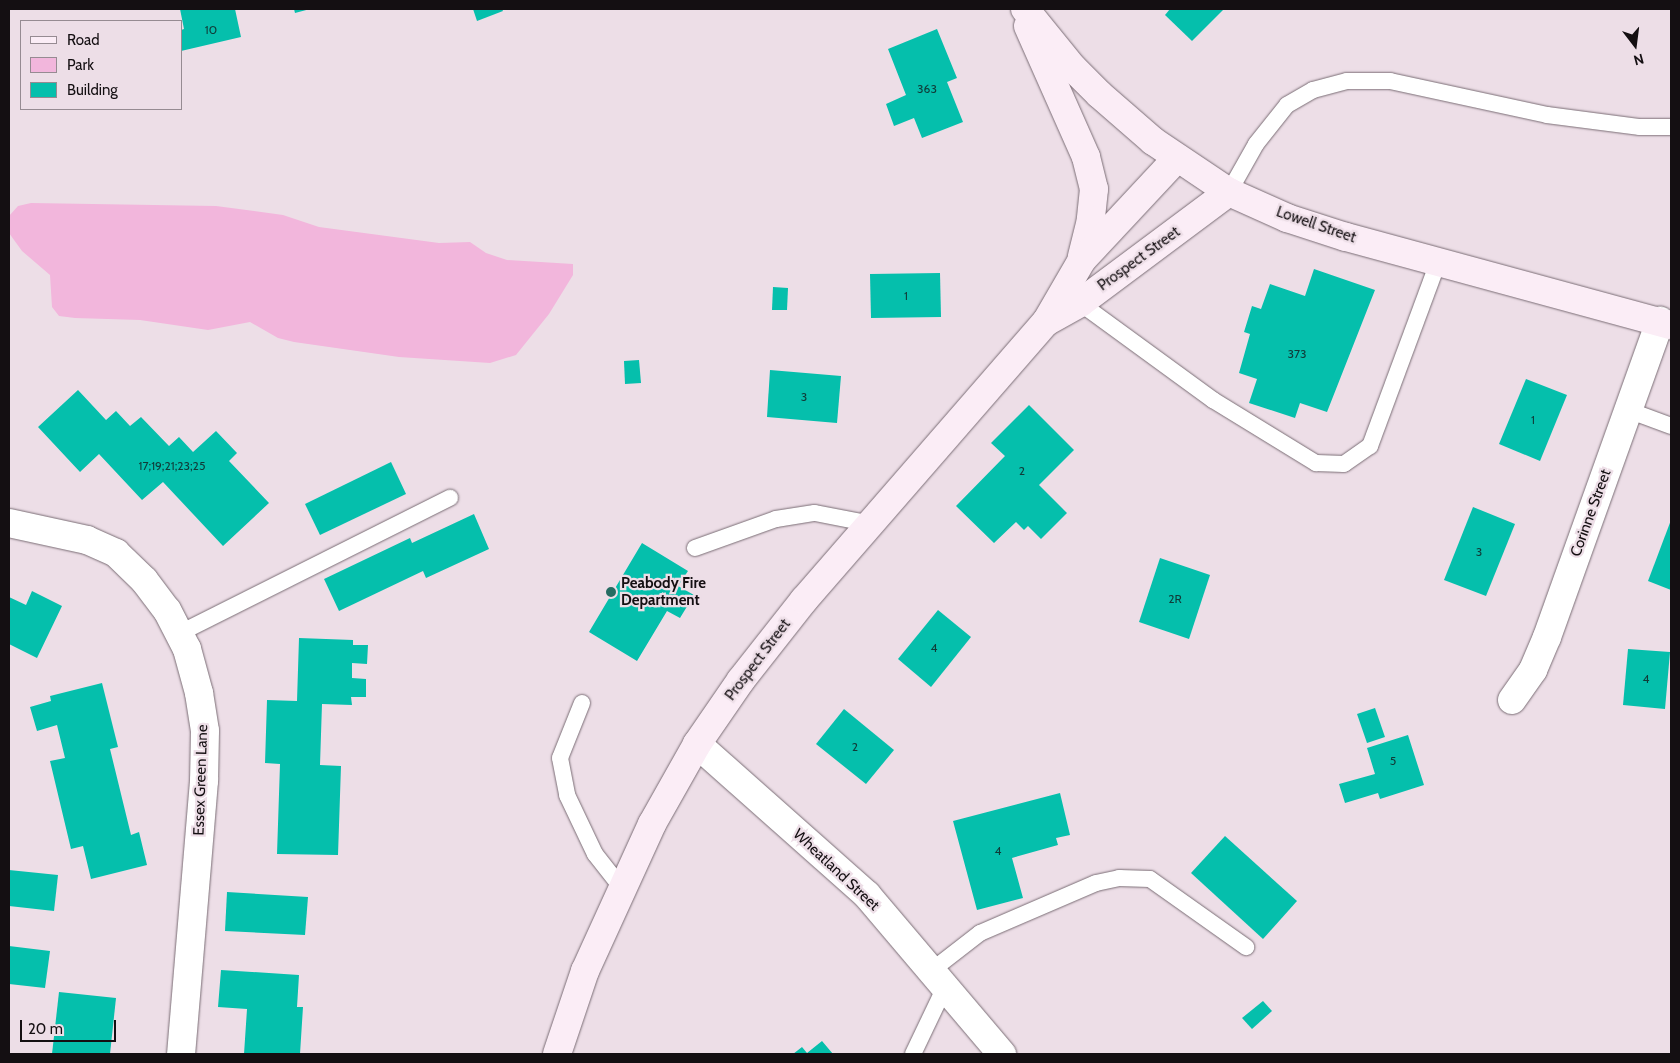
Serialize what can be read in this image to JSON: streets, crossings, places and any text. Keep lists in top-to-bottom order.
{
  "streets": {
    "street": [
      "Lowell Street",
      "Prospect Street",
      "Corinne Street",
      "Essex Green Lane",
      "Wheatland Street"
    ]
  },
  "crossings": [
    ["Lowell Street", "Prospect Street"],
    ["Lowell Street", "Corinne Street"],
    ["Prospect Street", "Wheatland Street"]
  ],
  "places": ["Peabody Fire Department"],
  "house_numbers": [
    "10",
    "363",
    "1",
    "373",
    "3",
    "1",
    "17;19;21;23;25",
    "2",
    "3",
    "2R",
    "4",
    "4",
    "2",
    "5",
    "4"
  ],
  "legend": ["Road", "Park", "Building"],
  "scale_bar": "20 m",
  "north": "bottom"
}
